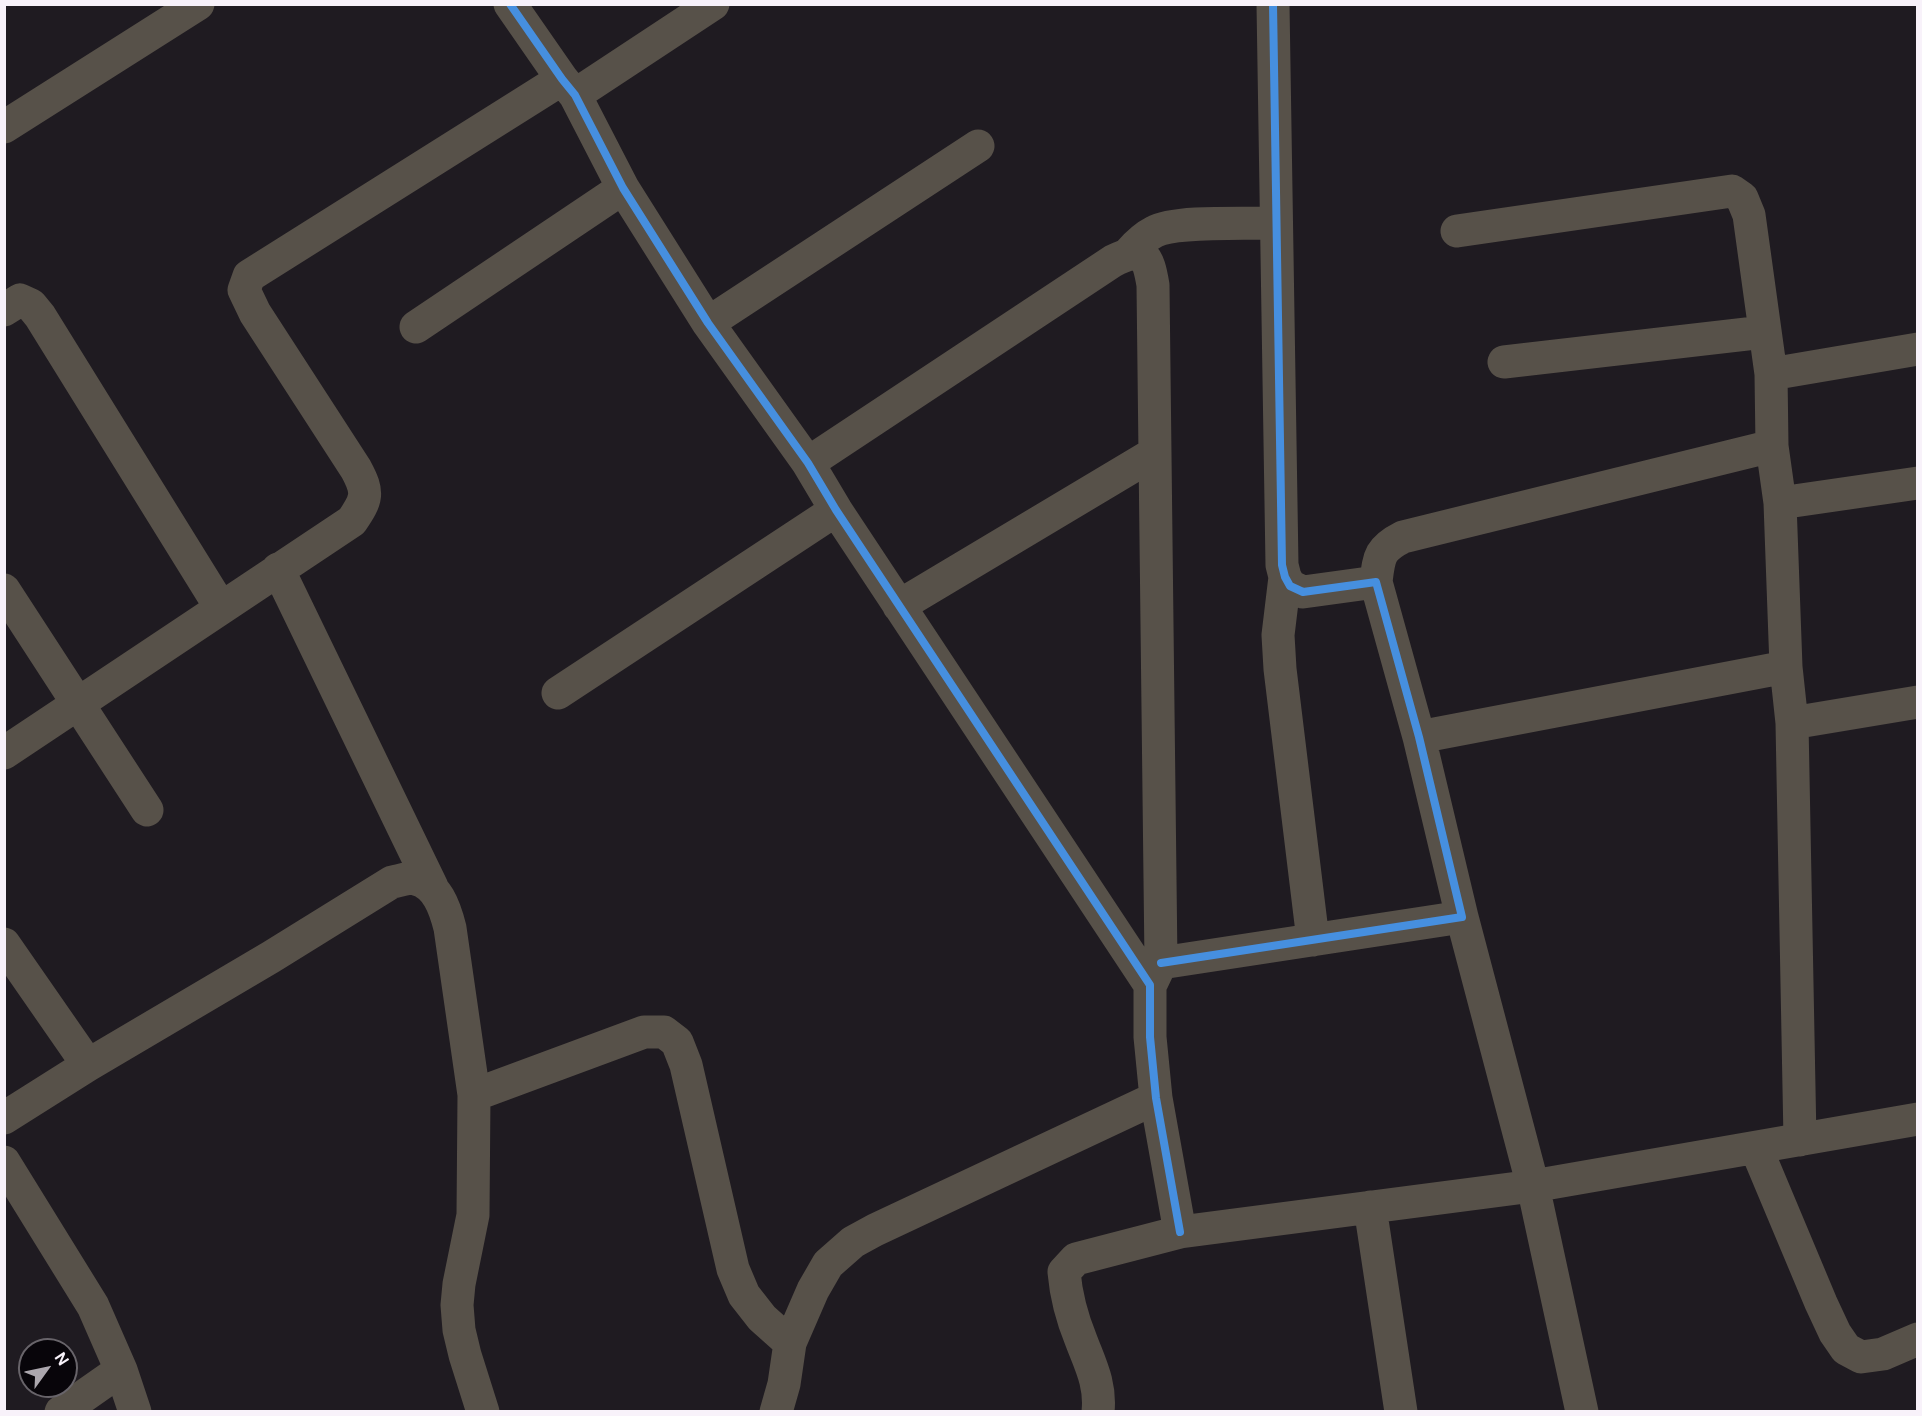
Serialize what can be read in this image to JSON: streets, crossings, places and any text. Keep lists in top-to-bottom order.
{
  "north": "top right"
}
